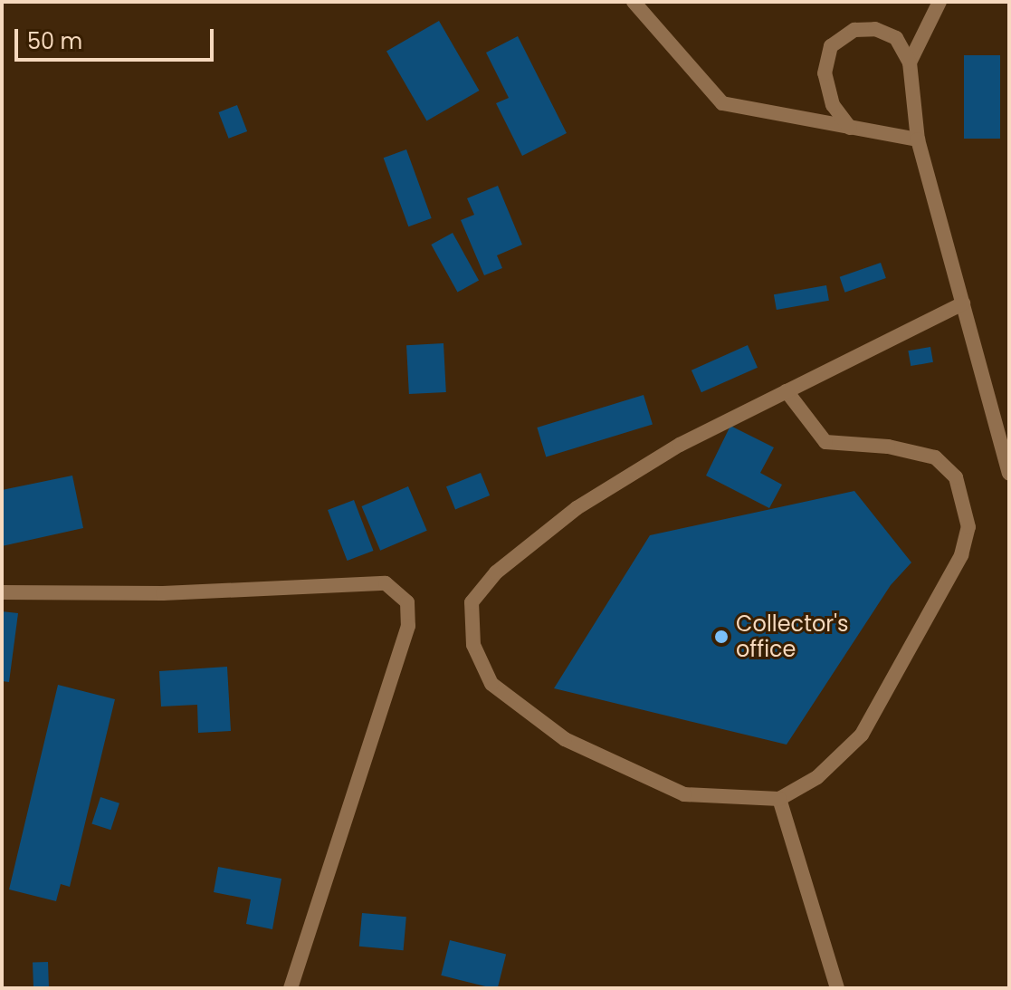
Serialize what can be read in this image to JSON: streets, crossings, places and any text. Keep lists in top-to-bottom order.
{
  "places": ["Collector's office"],
  "scale_bar": "50 m"
}
